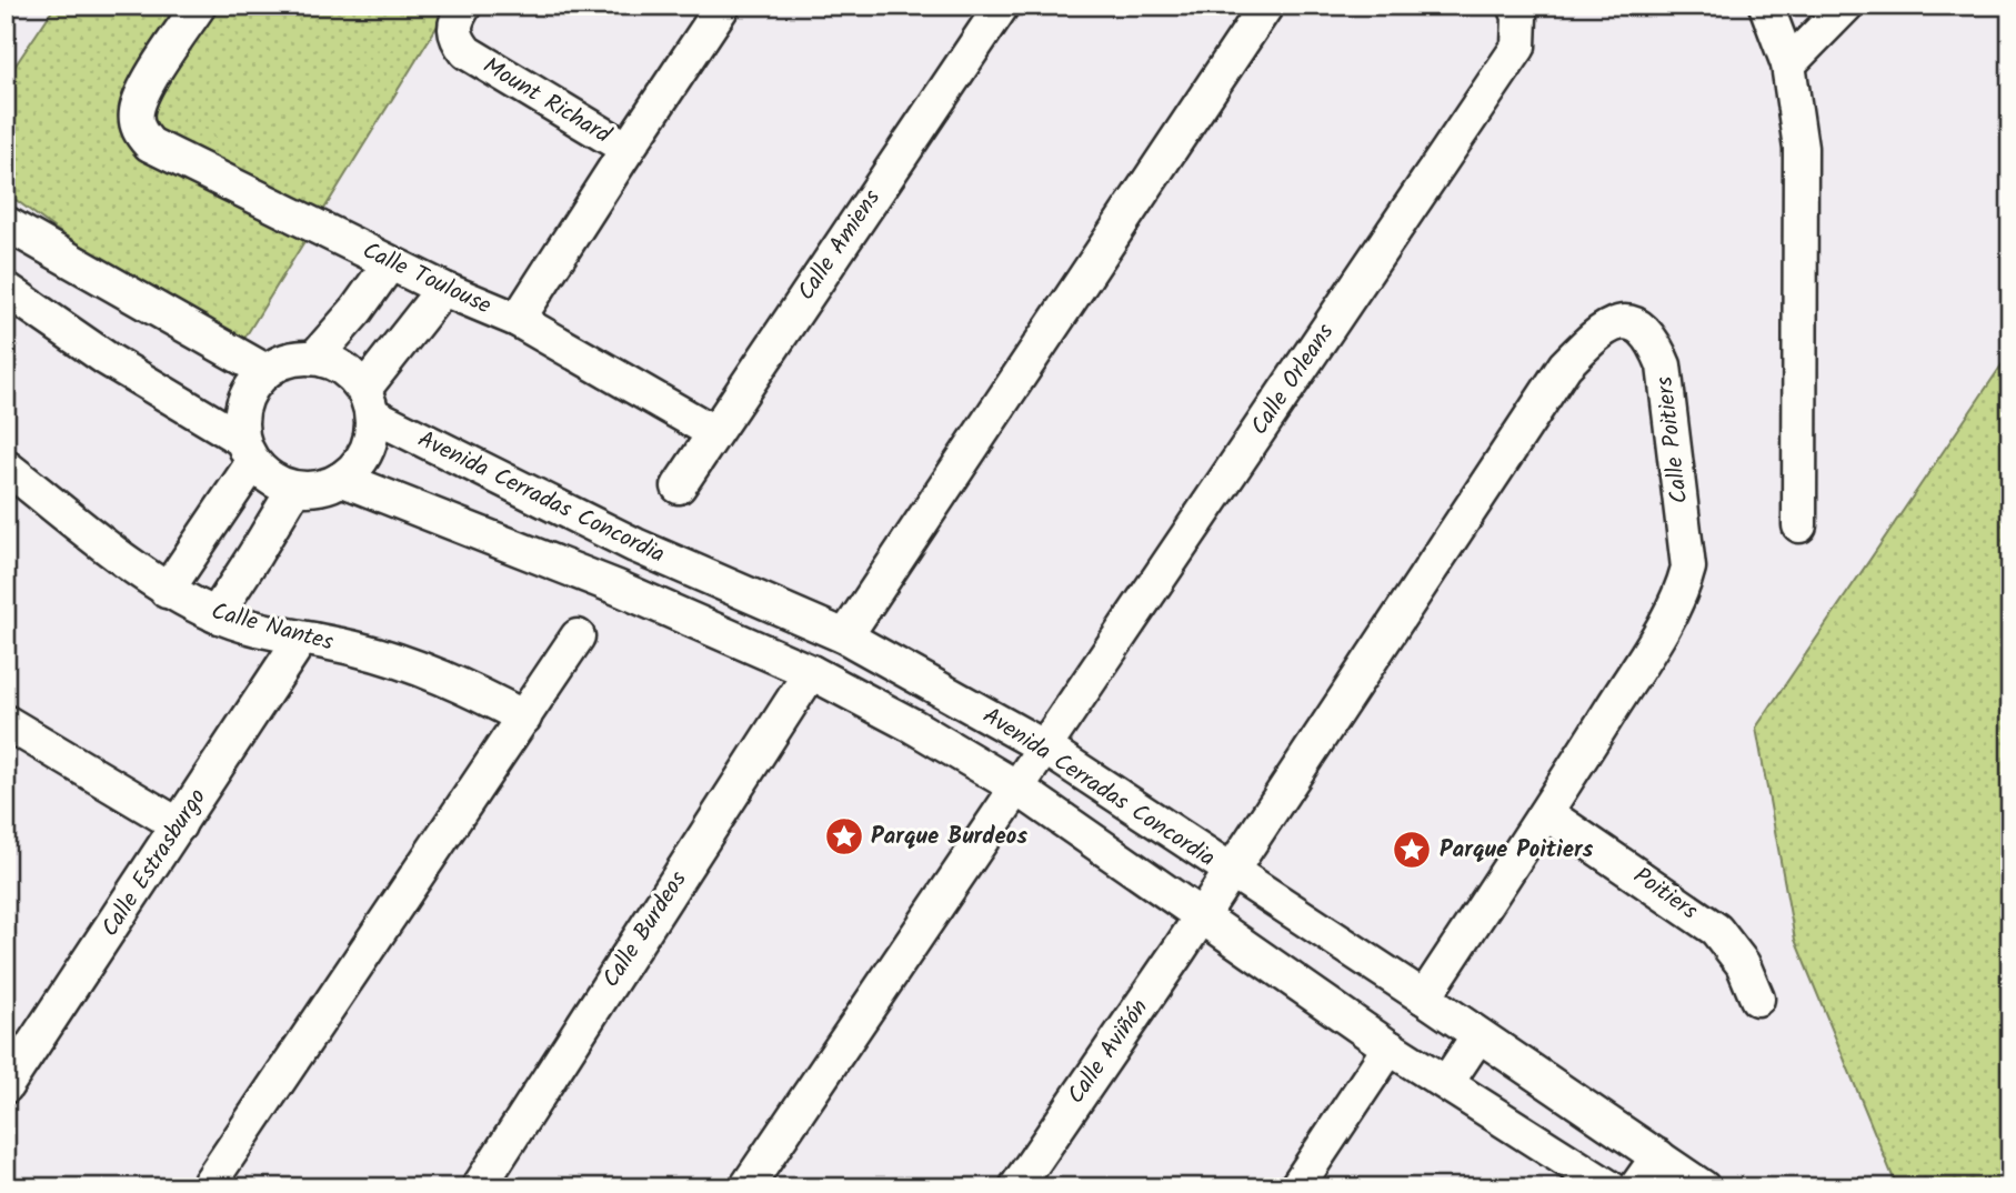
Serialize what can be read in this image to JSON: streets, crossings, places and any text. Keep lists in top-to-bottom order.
{
  "streets": {
    "street": [
      "Mount Richard",
      "Calle Amiens",
      "Calle Toulouse",
      "Calle Orleans",
      "Calle Poitiers",
      "Avenida Cerradas Concordia",
      "Calle Nantes",
      "Calle Estrasburgo",
      "Poitiers",
      "Calle Burdeos",
      "Calle Aviñón"
    ]
  },
  "crossings": [
    ["Calle Amiens", "Calle Toulouse"],
    ["Calle Orleans", "Avenida Cerradas Concordia"],
    ["Calle Poitiers", "Avenida Cerradas Concordia"],
    ["Calle Poitiers", "Poitiers"],
    ["Calle Poitiers", "Calle Aviñón"],
    ["Avenida Cerradas Concordia", "Calle Burdeos"],
    ["Avenida Cerradas Concordia", "Calle Aviñón"],
    ["Calle Nantes", "Calle Estrasburgo"]
  ],
  "places": {
    "place": ["Parque Burdeos", "Parque Poitiers"]
  }
}
